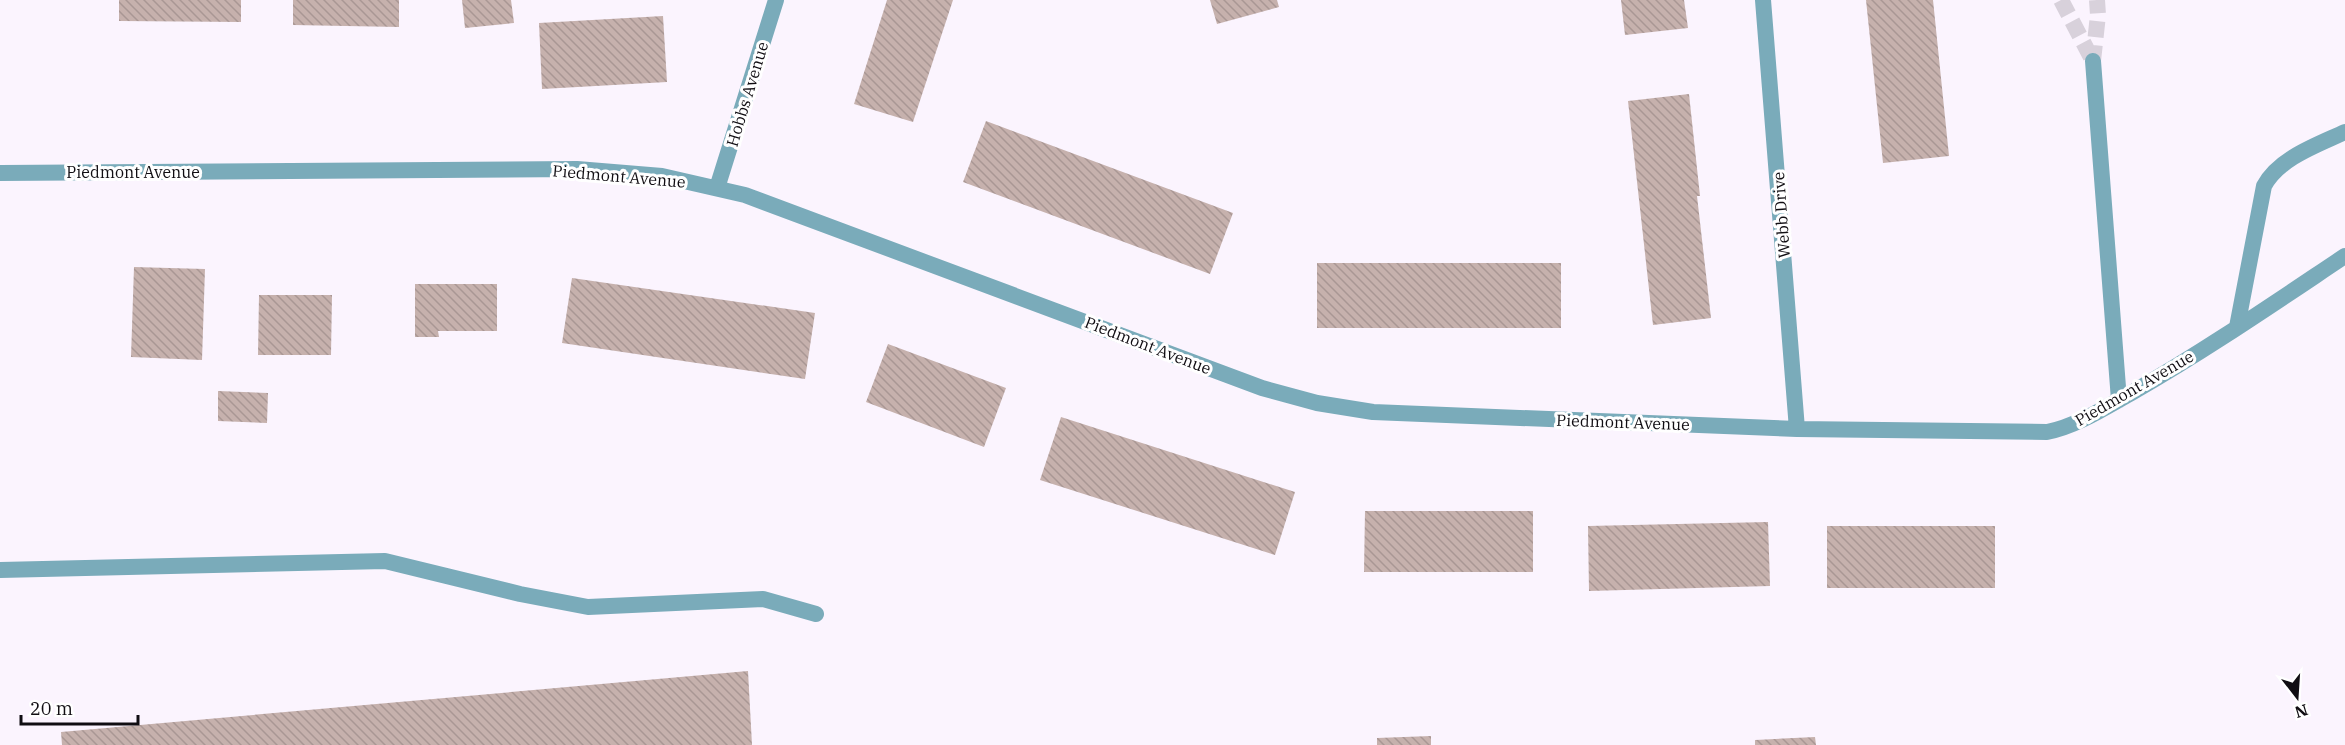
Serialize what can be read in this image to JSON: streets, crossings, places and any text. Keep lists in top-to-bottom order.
{
  "streets": {
    "street": ["Hobbs Avenue", "Piedmont Avenue", "Webb Drive"]
  },
  "crossings": [
    ["Hobbs Avenue", "Piedmont Avenue"],
    ["Piedmont Avenue", "Webb Drive"]
  ],
  "scale_bar": "20 m",
  "north": "bottom"
}
